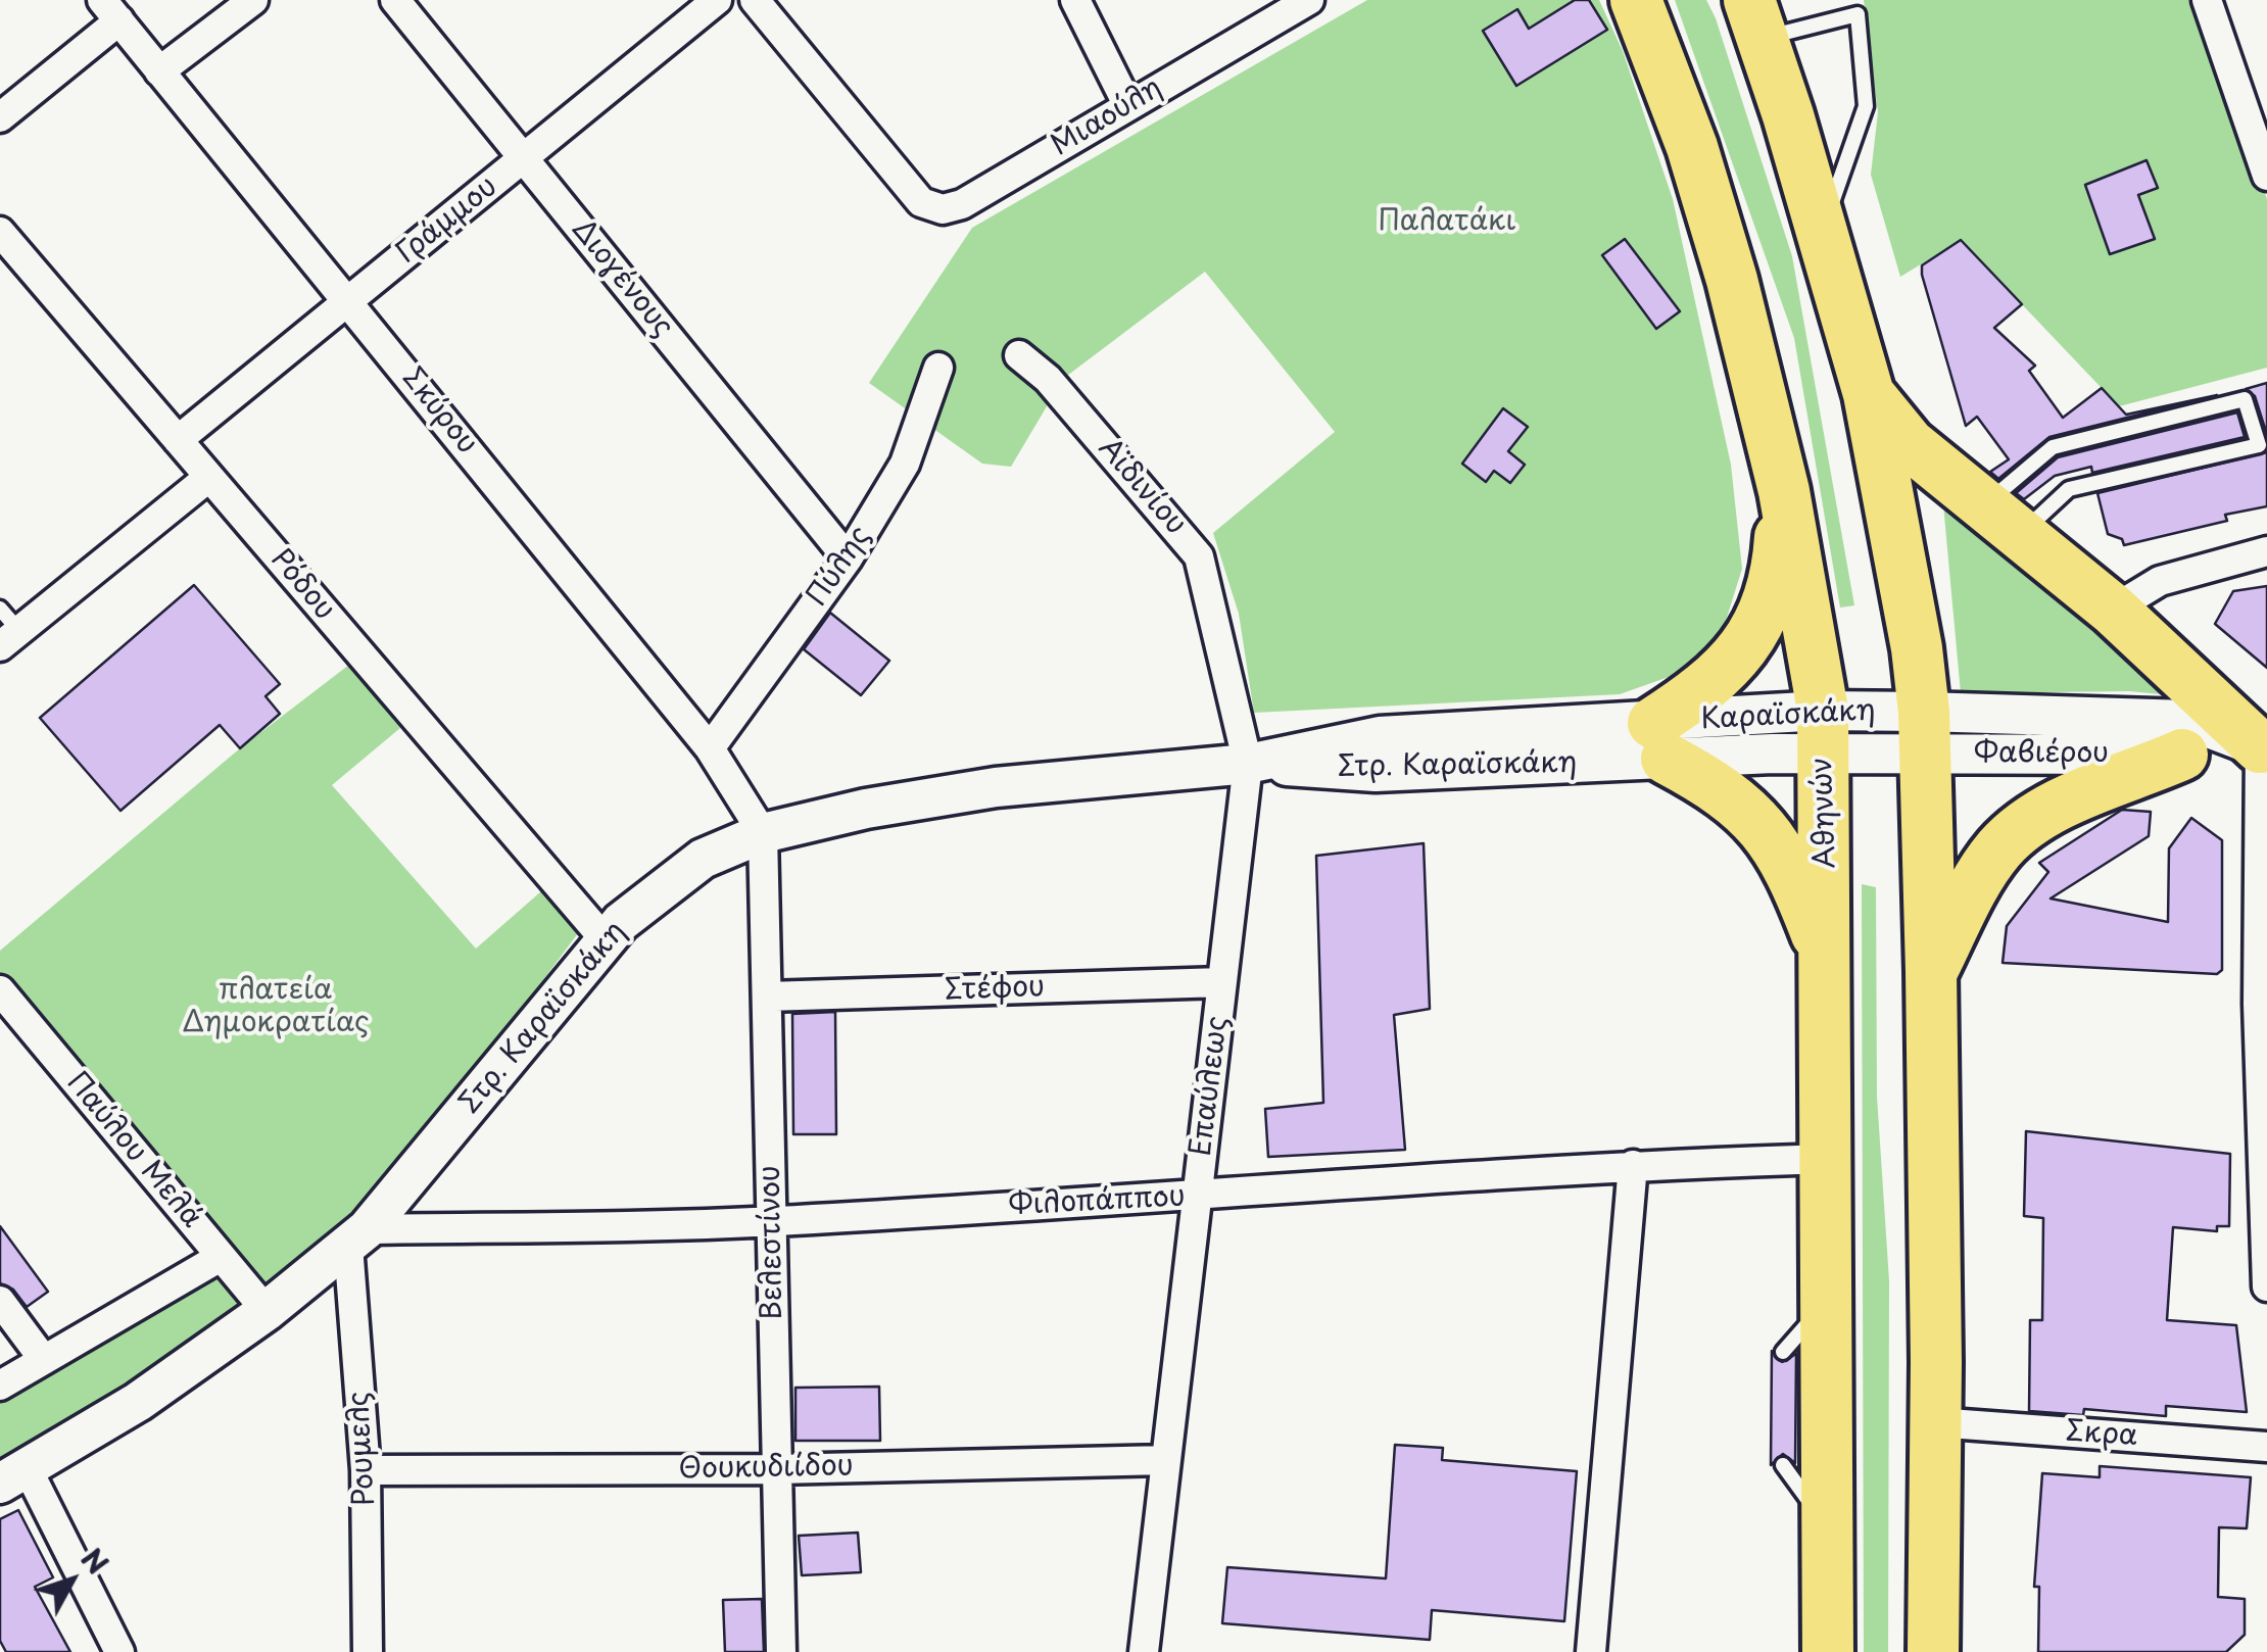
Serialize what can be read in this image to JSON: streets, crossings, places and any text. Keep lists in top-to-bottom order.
{
  "streets": {
    "highway": ["Αθηνών"],
    "main road": ["Καραϊσκάκη", "Φαβιέρου", "Στρ. Καραϊσκάκη"],
    "street": [
      "Μιαούλη",
      "Γράμμου",
      "Διογένους",
      "Σκύρου",
      "Αϊδινίου",
      "Πύλης",
      "Ρόδου",
      "Στέφου",
      "Επαύλεως",
      "Παύλου Μελά",
      "Φιλοπάππου",
      "Βελεστίνου",
      "Σκρα",
      "Ρουμελς",
      "Θουκυδιίδου"
    ]
  },
  "crossings": [
    ["Γράμμου", "Διογένους"],
    ["Γράμμου", "Σκύρου"],
    ["Γράμμου", "Ρόδου"],
    ["Διογένους", "Πύλης"],
    ["Σκύρου", "Πύλης"],
    ["Σκύρου", "Στρ. Καραϊσκάκη"],
    ["Σκύρου", "Βελεστίνου"],
    ["Αϊδινίου", "Στρ. Καραϊσκάκη"],
    ["Αϊδινίου", "Επαύλεως"],
    ["Ρόδου", "Στρ. Καραϊσκάκη"],
    ["Καραϊσκάκη", "Φαβιέρου"],
    ["Καραϊσκάκη", "Στρ. Καραϊσκάκη"],
    ["Καραϊσκάκη", "Αθηνών"],
    ["Στρ. Καραϊσκάκη", "Επαύλεως"],
    ["Στρ. Καραϊσκάκη", "Παύλου Μελά"],
    ["Στρ. Καραϊσκάκη", "Φιλοπάππου"],
    ["Στρ. Καραϊσκάκη", "Βελεστίνου"],
    ["Στρ. Καραϊσκάκη", "Ρουμελς"],
    ["Αθηνών", "Φιλοπάππου"],
    ["Στέφου", "Επαύλεως"],
    ["Στέφου", "Βελεστίνου"],
    ["Επαύλεως", "Φιλοπάππου"],
    ["Επαύλεως", "Θουκυδιίδου"],
    ["Φιλοπάππου", "Βελεστίνου"],
    ["Φιλοπάππου", "Ρουμελς"],
    ["Βελεστίνου", "Θουκυδιίδου"],
    ["Ρουμελς", "Θουκυδιίδου"]
  ],
  "parks": ["Παλατάκι", "πλατεία Δημοκρατίας"],
  "north": "top right"
}
